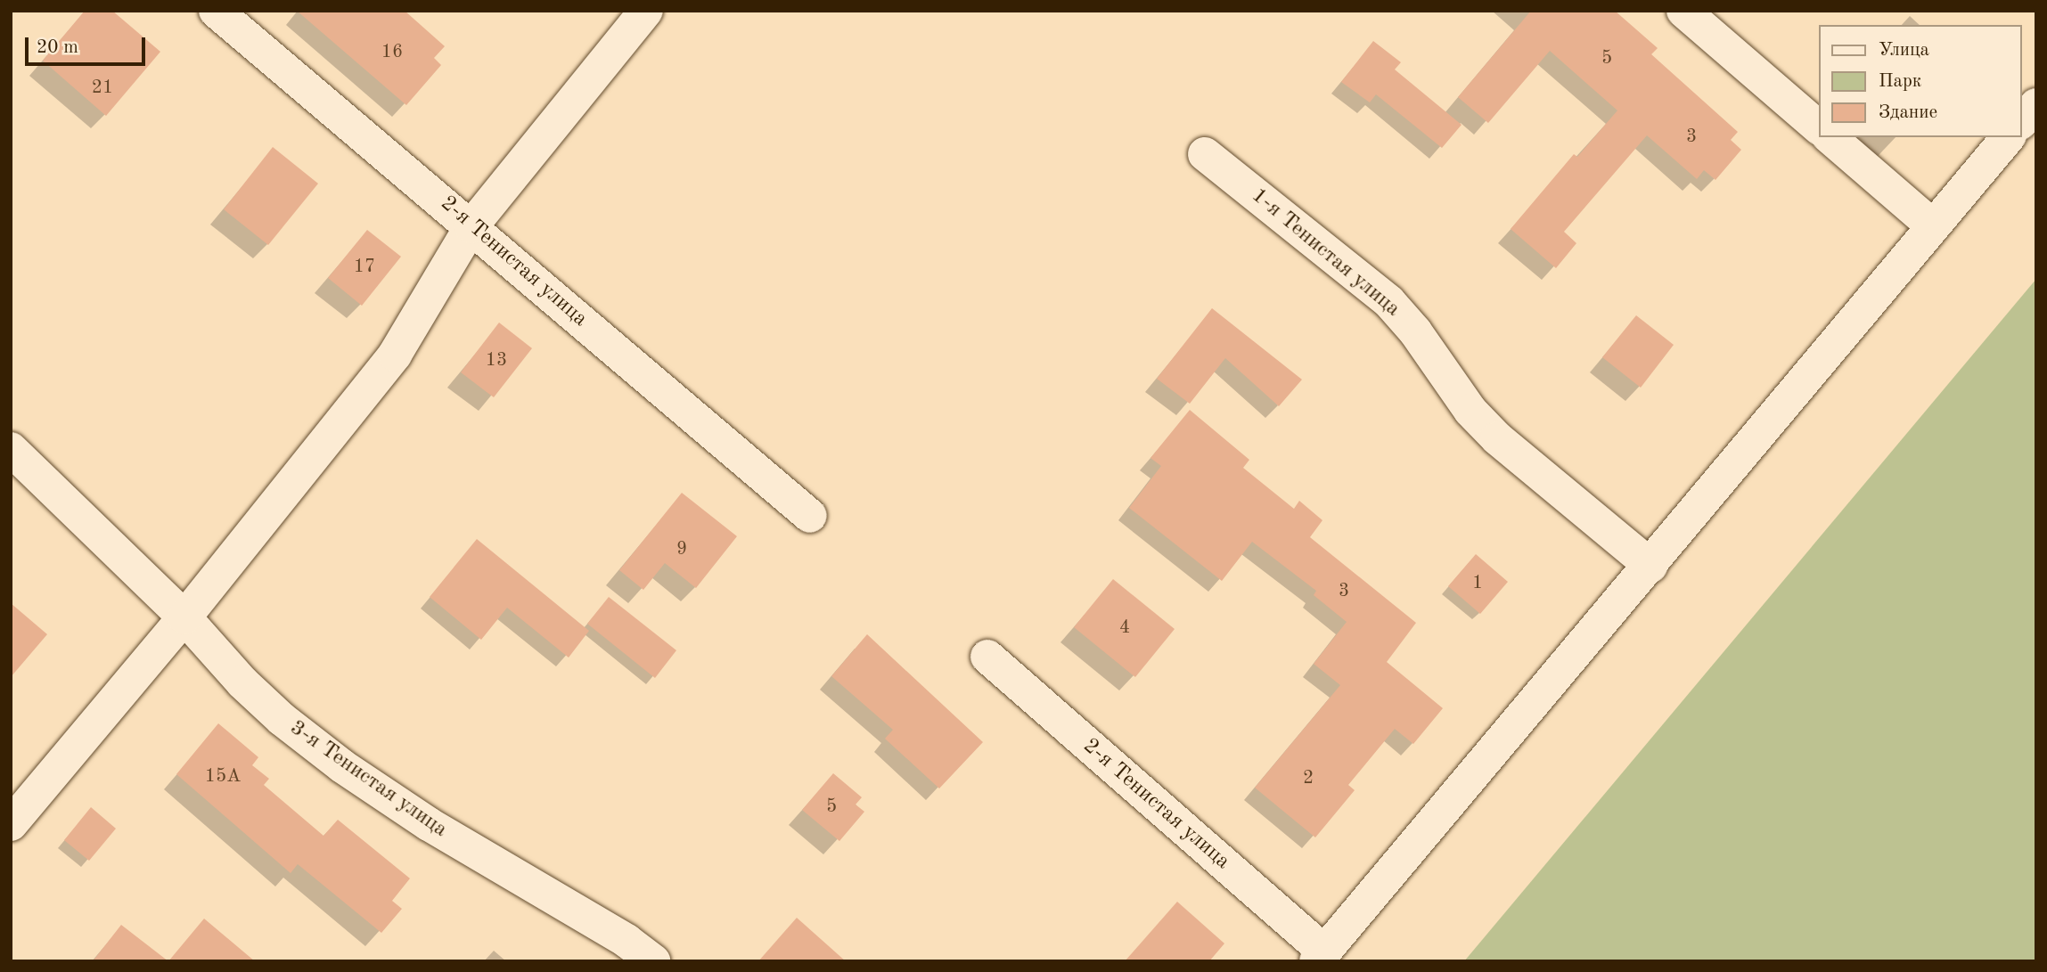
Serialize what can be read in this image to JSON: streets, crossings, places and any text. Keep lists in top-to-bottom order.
{
  "streets": {
    "street": ["1-я Тенистая улица", "2-я Тенистая улица", "3-я Тенистая улица"]
  },
  "house_numbers": [
    "16",
    "5",
    "21",
    "3",
    "17",
    "13",
    "9",
    "1",
    "3",
    "4",
    "15А",
    "2",
    "5"
  ],
  "legend": ["Улица", "Парк", "Здание"],
  "scale_bar": "20 m"
}
